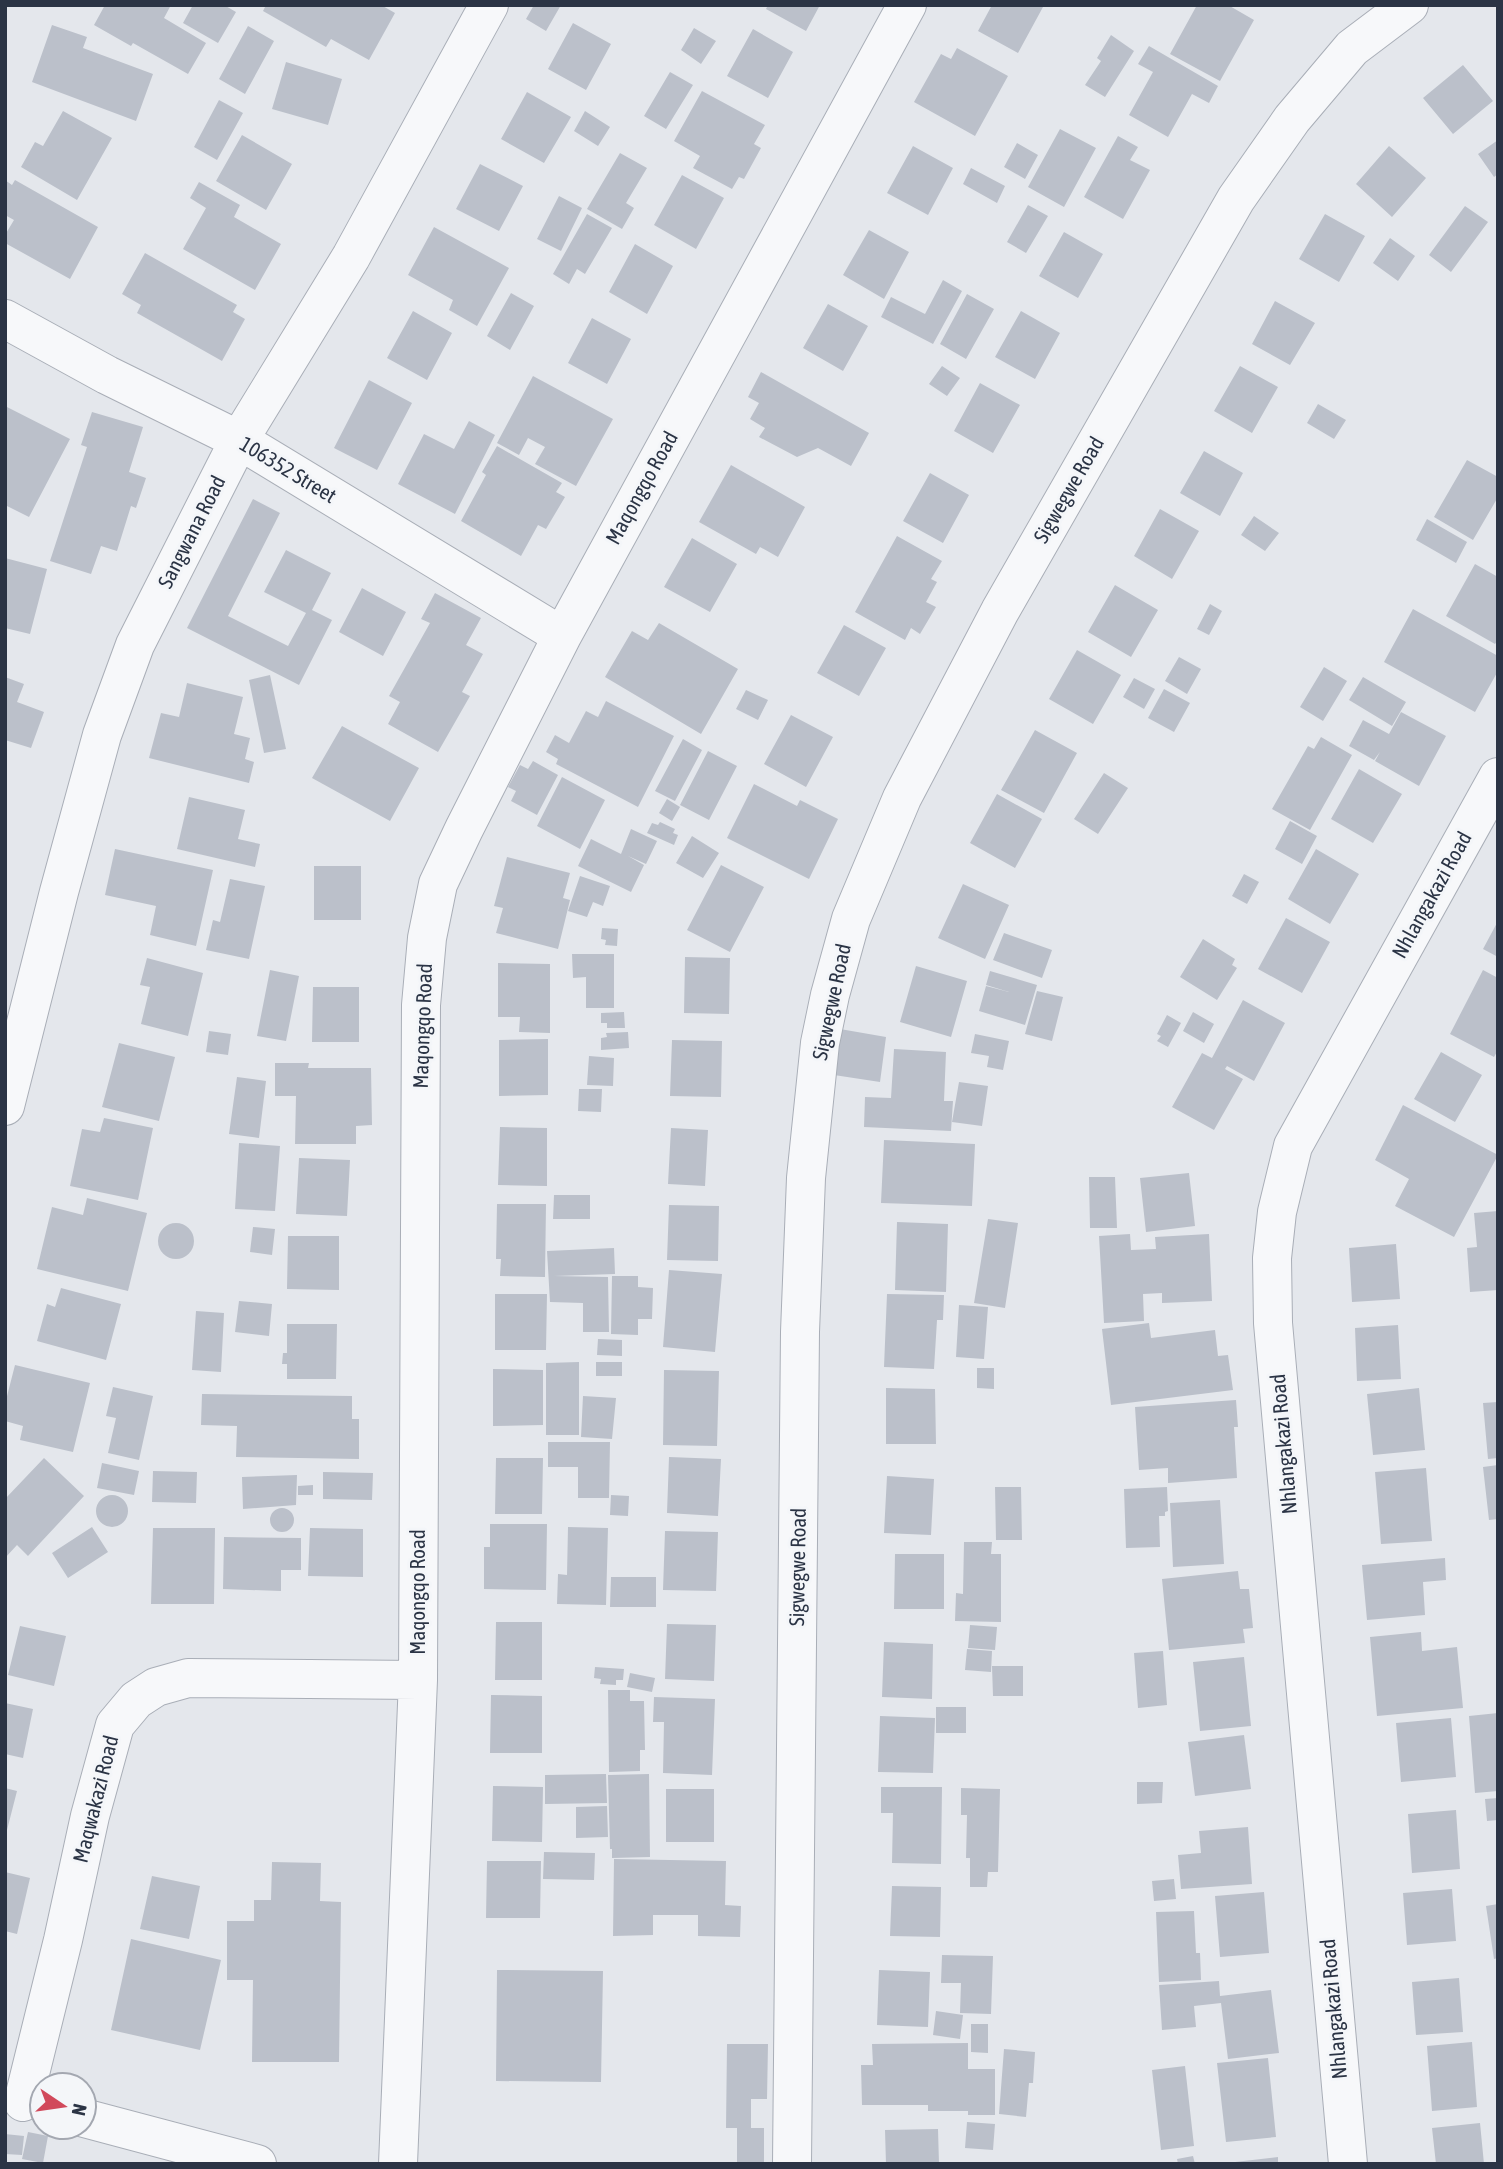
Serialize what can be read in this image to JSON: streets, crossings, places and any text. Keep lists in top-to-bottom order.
{
  "streets": {
    "street": [
      "106352 Street",
      "Maqongqo Road",
      "Sigwegwe Road",
      "Sangwana Road",
      "Nhlangakazi Road",
      "Maqwakazi Road"
    ]
  },
  "crossings": [
    ["106352 Street", "Maqongqo Road"],
    ["106352 Street", "Sangwana Road"],
    ["Maqongqo Road", "Maqwakazi Road"]
  ],
  "north": "right"
}
